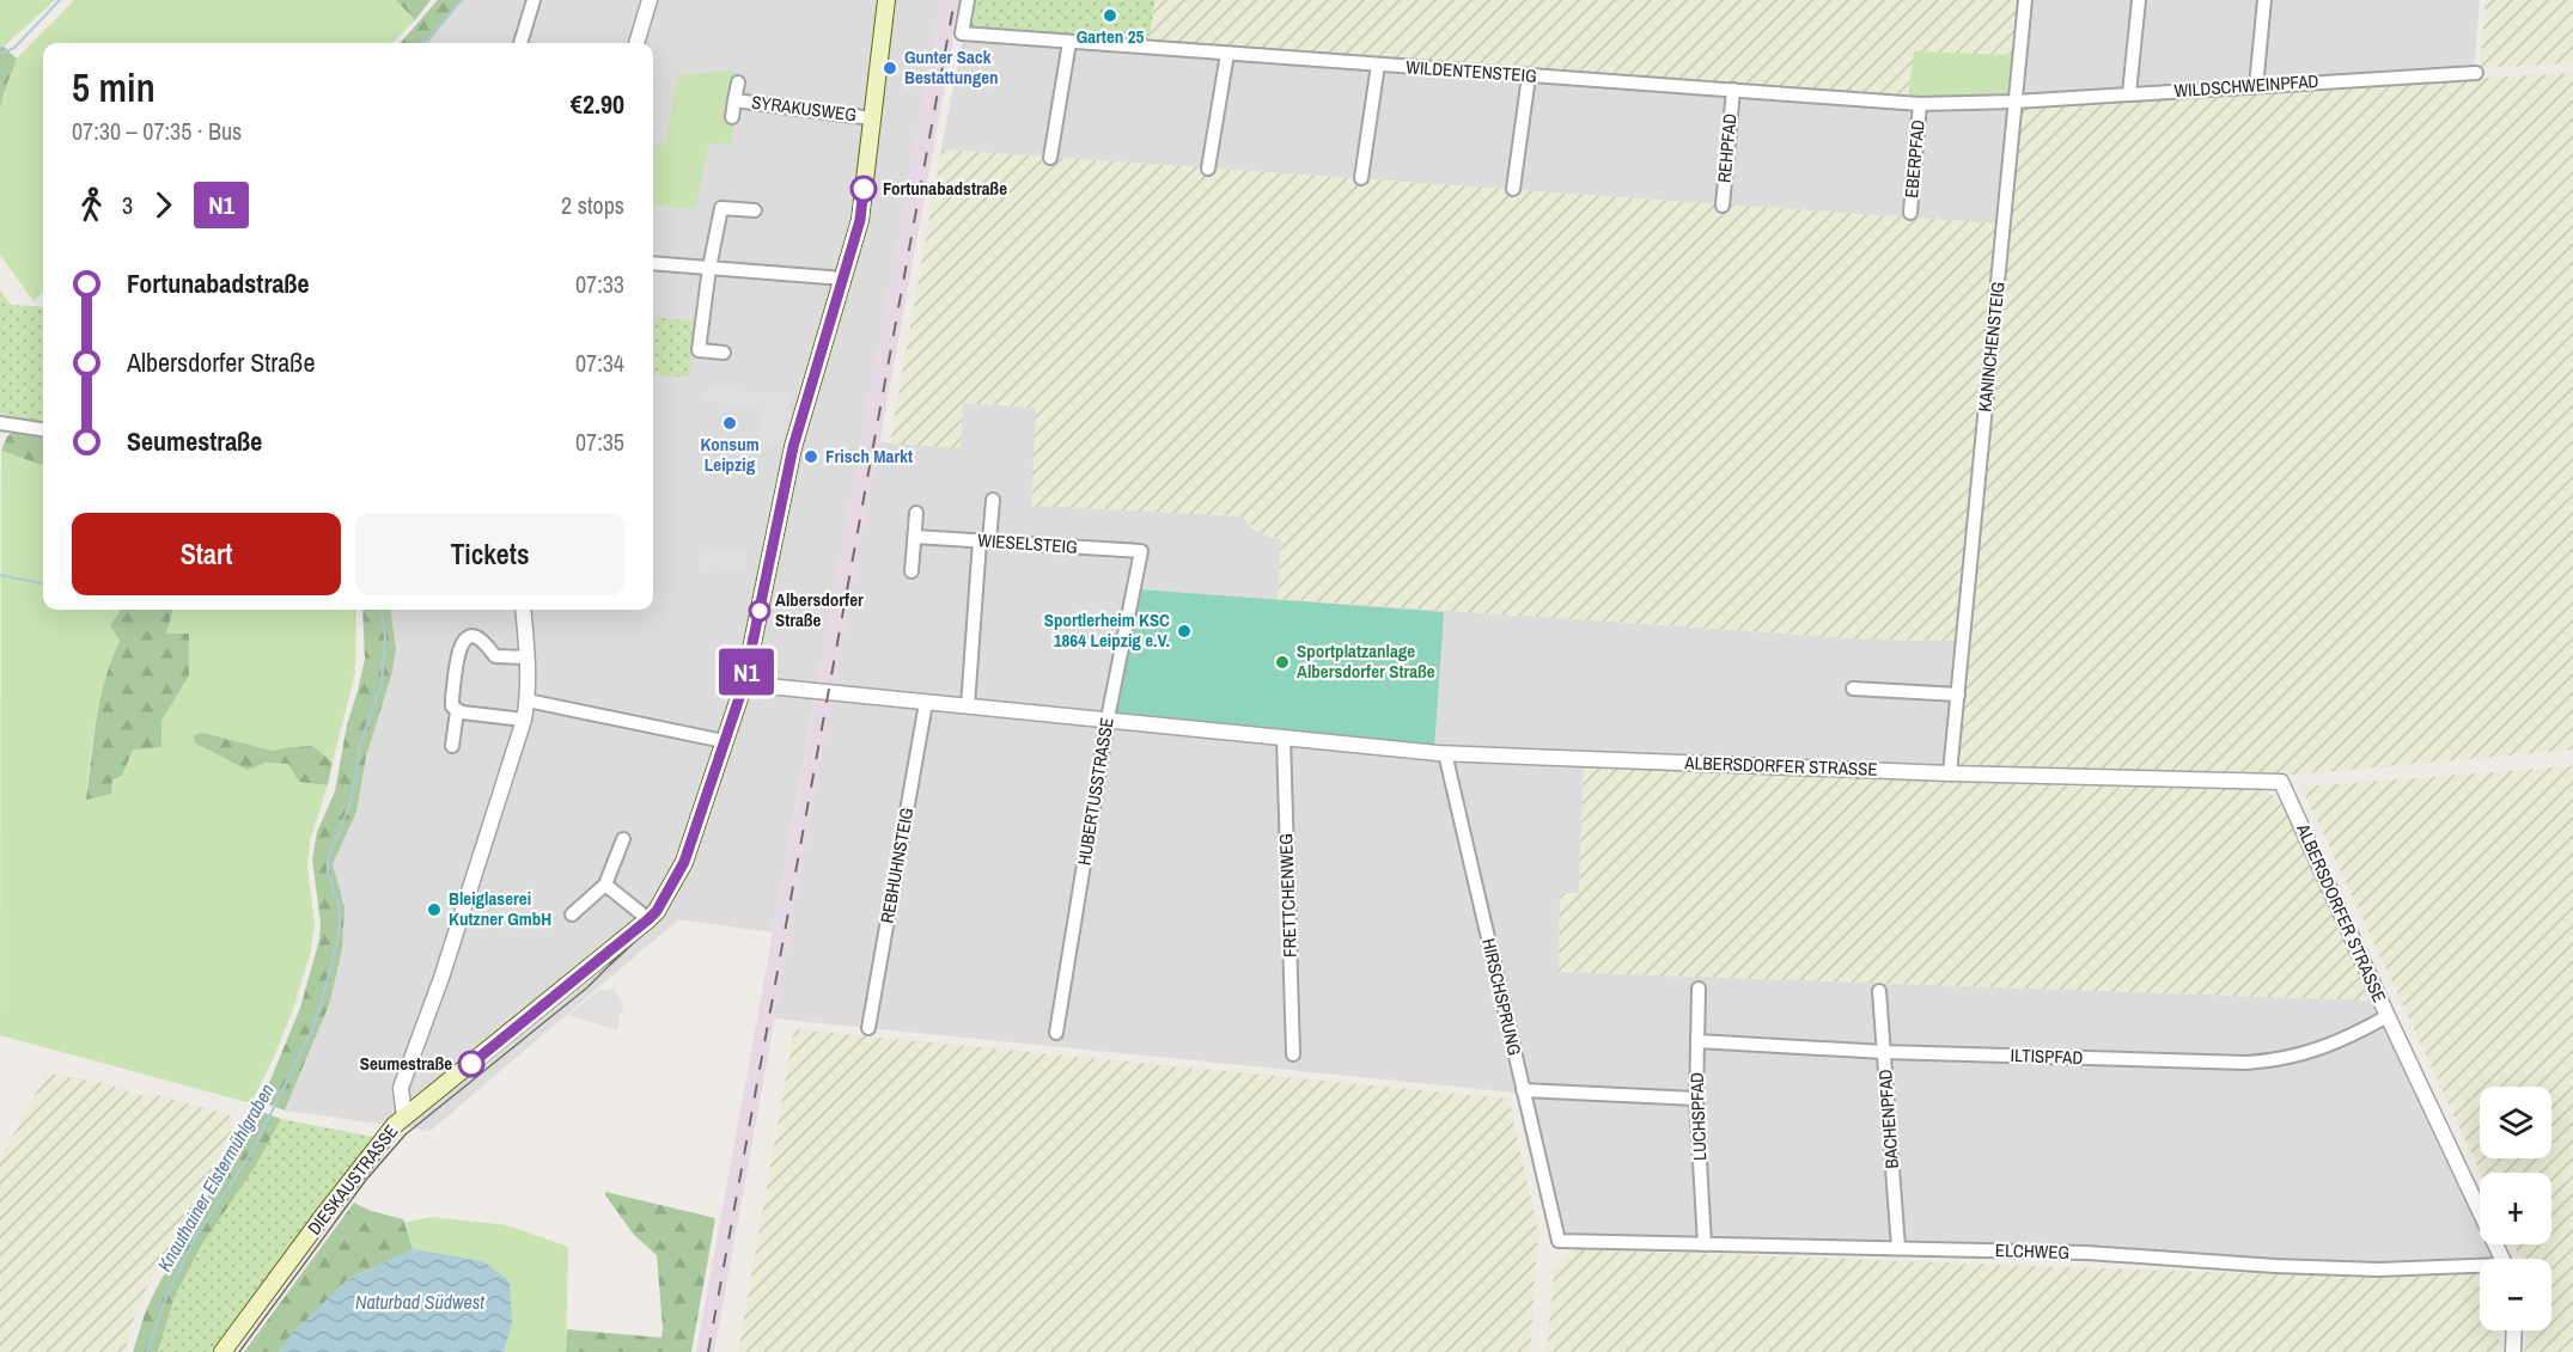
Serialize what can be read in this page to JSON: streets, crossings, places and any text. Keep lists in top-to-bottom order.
{
  "streets": {
    "main road": ["DIESKAUSTRASSE"],
    "street": [
      "WILDENTENSTEIG",
      "WILDSCHWEINPFAD",
      "SYRAKUSWEG",
      "REHPFAD",
      "EBERPFAD",
      "KANINCHENSTEIG",
      "WIESELSTEIG",
      "ALBERSDORFER STRASSE",
      "HUBERTUSSTRASSE",
      "REBHUHNSTEIG",
      "FRETTCHENWEG",
      "HIRSCHSPRUNG",
      "ILTISPFAD",
      "LUCHSPFAD",
      "BACHENPFAD",
      "ELCHWEG"
    ]
  },
  "crossings": [
    ["WILDENTENSTEIG", "WILDSCHWEINPFAD"],
    ["WILDENTENSTEIG", "REHPFAD"],
    ["WILDENTENSTEIG", "EBERPFAD"],
    ["WILDENTENSTEIG", "KANINCHENSTEIG"],
    ["WILDSCHWEINPFAD", "KANINCHENSTEIG"],
    ["SYRAKUSWEG", "DIESKAUSTRASSE"],
    ["KANINCHENSTEIG", "ALBERSDORFER STRASSE"],
    ["WIESELSTEIG", "HUBERTUSSTRASSE"],
    ["ALBERSDORFER STRASSE", "HUBERTUSSTRASSE"],
    ["ALBERSDORFER STRASSE", "REBHUHNSTEIG"],
    ["ALBERSDORFER STRASSE", "FRETTCHENWEG"],
    ["ALBERSDORFER STRASSE", "HIRSCHSPRUNG"],
    ["ALBERSDORFER STRASSE", "ILTISPFAD"],
    ["ALBERSDORFER STRASSE", "DIESKAUSTRASSE"],
    ["HIRSCHSPRUNG", "ELCHWEG"],
    ["ILTISPFAD", "LUCHSPFAD"],
    ["ILTISPFAD", "BACHENPFAD"],
    ["LUCHSPFAD", "ELCHWEG"],
    ["BACHENPFAD", "ELCHWEG"]
  ],
  "water": ["Knauthainer Elstermühlgraben", "Naturbad Südwest"],
  "places": [
    "Garten 25",
    "Gunter Sack Bestattungen",
    "Fortunabadstraße",
    "Konsum Leipzig",
    "Frisch Markt",
    "Albersdorfer Straße",
    "Sportlerheim KSC 1864 Leipzig e.V.",
    "Sportplatzanlage Albersdorfer Straße",
    "Bleiglaserei Kutzner GmbH",
    "Seumestraße"
  ],
  "lines": ["bus line N1"],
  "page": {
    "on_map": "N1",
    "heading": ["5 min", "07:30 – 07:35 · Bus", "€2.90"],
    "legs": ["3", "N1", "2 stops"],
    "list": [
      {
        "name": "Fortunabadstraße",
        "value": "07:33"
      },
      {
        "name": "Albersdorfer Straße",
        "value": "07:34"
      },
      {
        "name": "Seumestraße",
        "value": "07:35"
      }
    ],
    "buttons": ["Start", "Tickets"],
    "map_buttons": ["+", "−"]
  }
}
